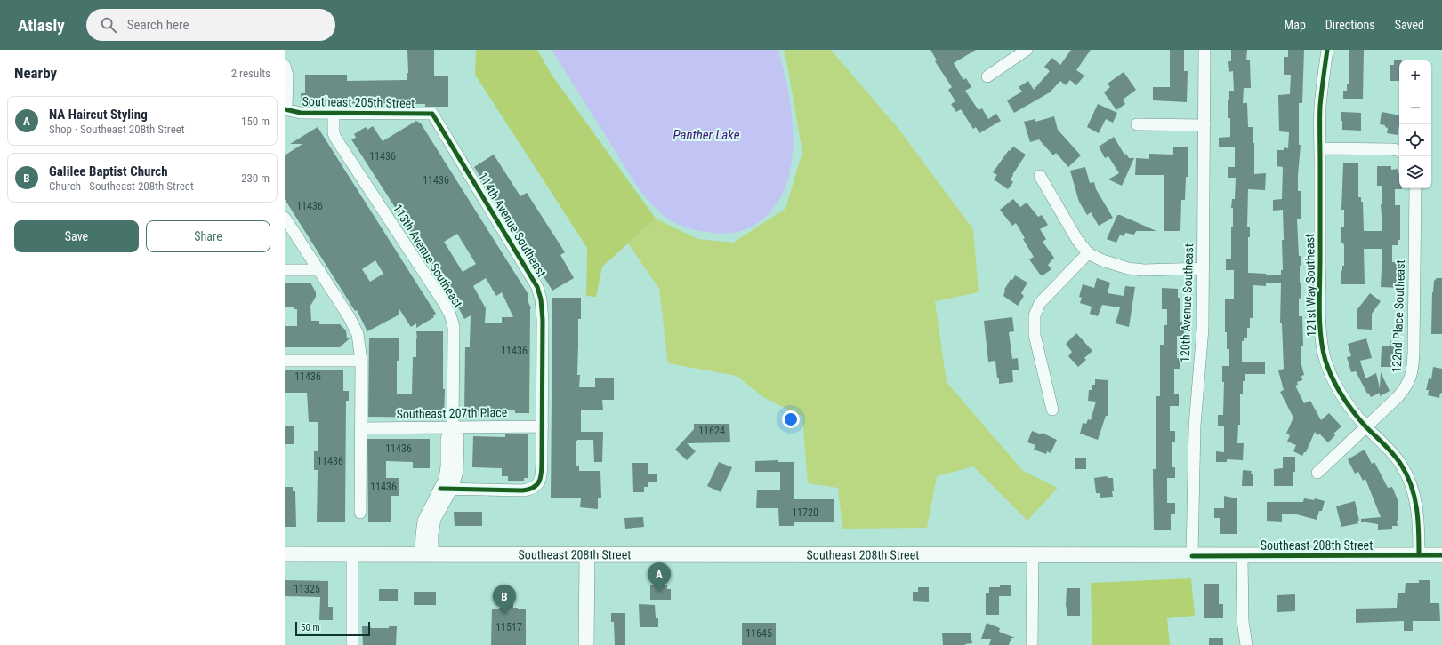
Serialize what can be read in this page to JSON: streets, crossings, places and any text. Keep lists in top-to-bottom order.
{
  "streets": {
    "main road": ["Southeast 208th Street"],
    "street": [
      "Southeast 205th Street",
      "114th Avenue Southeast",
      "113th Avenue Southeast",
      "121st Way Southeast",
      "120th Avenue Southeast",
      "122nd Place Southeast",
      "Southeast 207th Place"
    ]
  },
  "crossings": [
    ["Southeast 205th Street", "114th Avenue Southeast"],
    ["Southeast 205th Street", "113th Avenue Southeast"],
    ["114th Avenue Southeast", "113th Avenue Southeast"],
    ["114th Avenue Southeast", "Southeast 207th Place"],
    ["113th Avenue Southeast", "Southeast 207th Place"],
    ["113th Avenue Southeast", "Southeast 208th Street"],
    ["121st Way Southeast", "122nd Place Southeast"],
    ["121st Way Southeast", "Southeast 208th Street"],
    ["120th Avenue Southeast", "Southeast 208th Street"]
  ],
  "water": ["Panther Lake"],
  "house_numbers": [
    "11436",
    "11436",
    "11436",
    "11436",
    "11436",
    "11624",
    "11436",
    "11436",
    "11436",
    "11720",
    "11325",
    "11517",
    "11645"
  ],
  "scale_bar": "50 m",
  "page": {
    "header": "Atlasly",
    "search": "Search here",
    "nav": ["Map", "Directions", "Saved"],
    "heading": ["Nearby", "2 results"],
    "map_buttons": ["+", "−"],
    "list": [
      {
        "mark": "A",
        "name": "NA Haircut Styling",
        "note": "Shop · Southeast 208th Street",
        "value": "150 m"
      },
      {
        "mark": "B",
        "name": "Galilee Baptist Church",
        "note": "Church · Southeast 208th Street",
        "value": "230 m"
      }
    ],
    "buttons": ["Save", "Share"],
    "pins": ["A", "B"],
    "scale": "50 m"
  }
}
